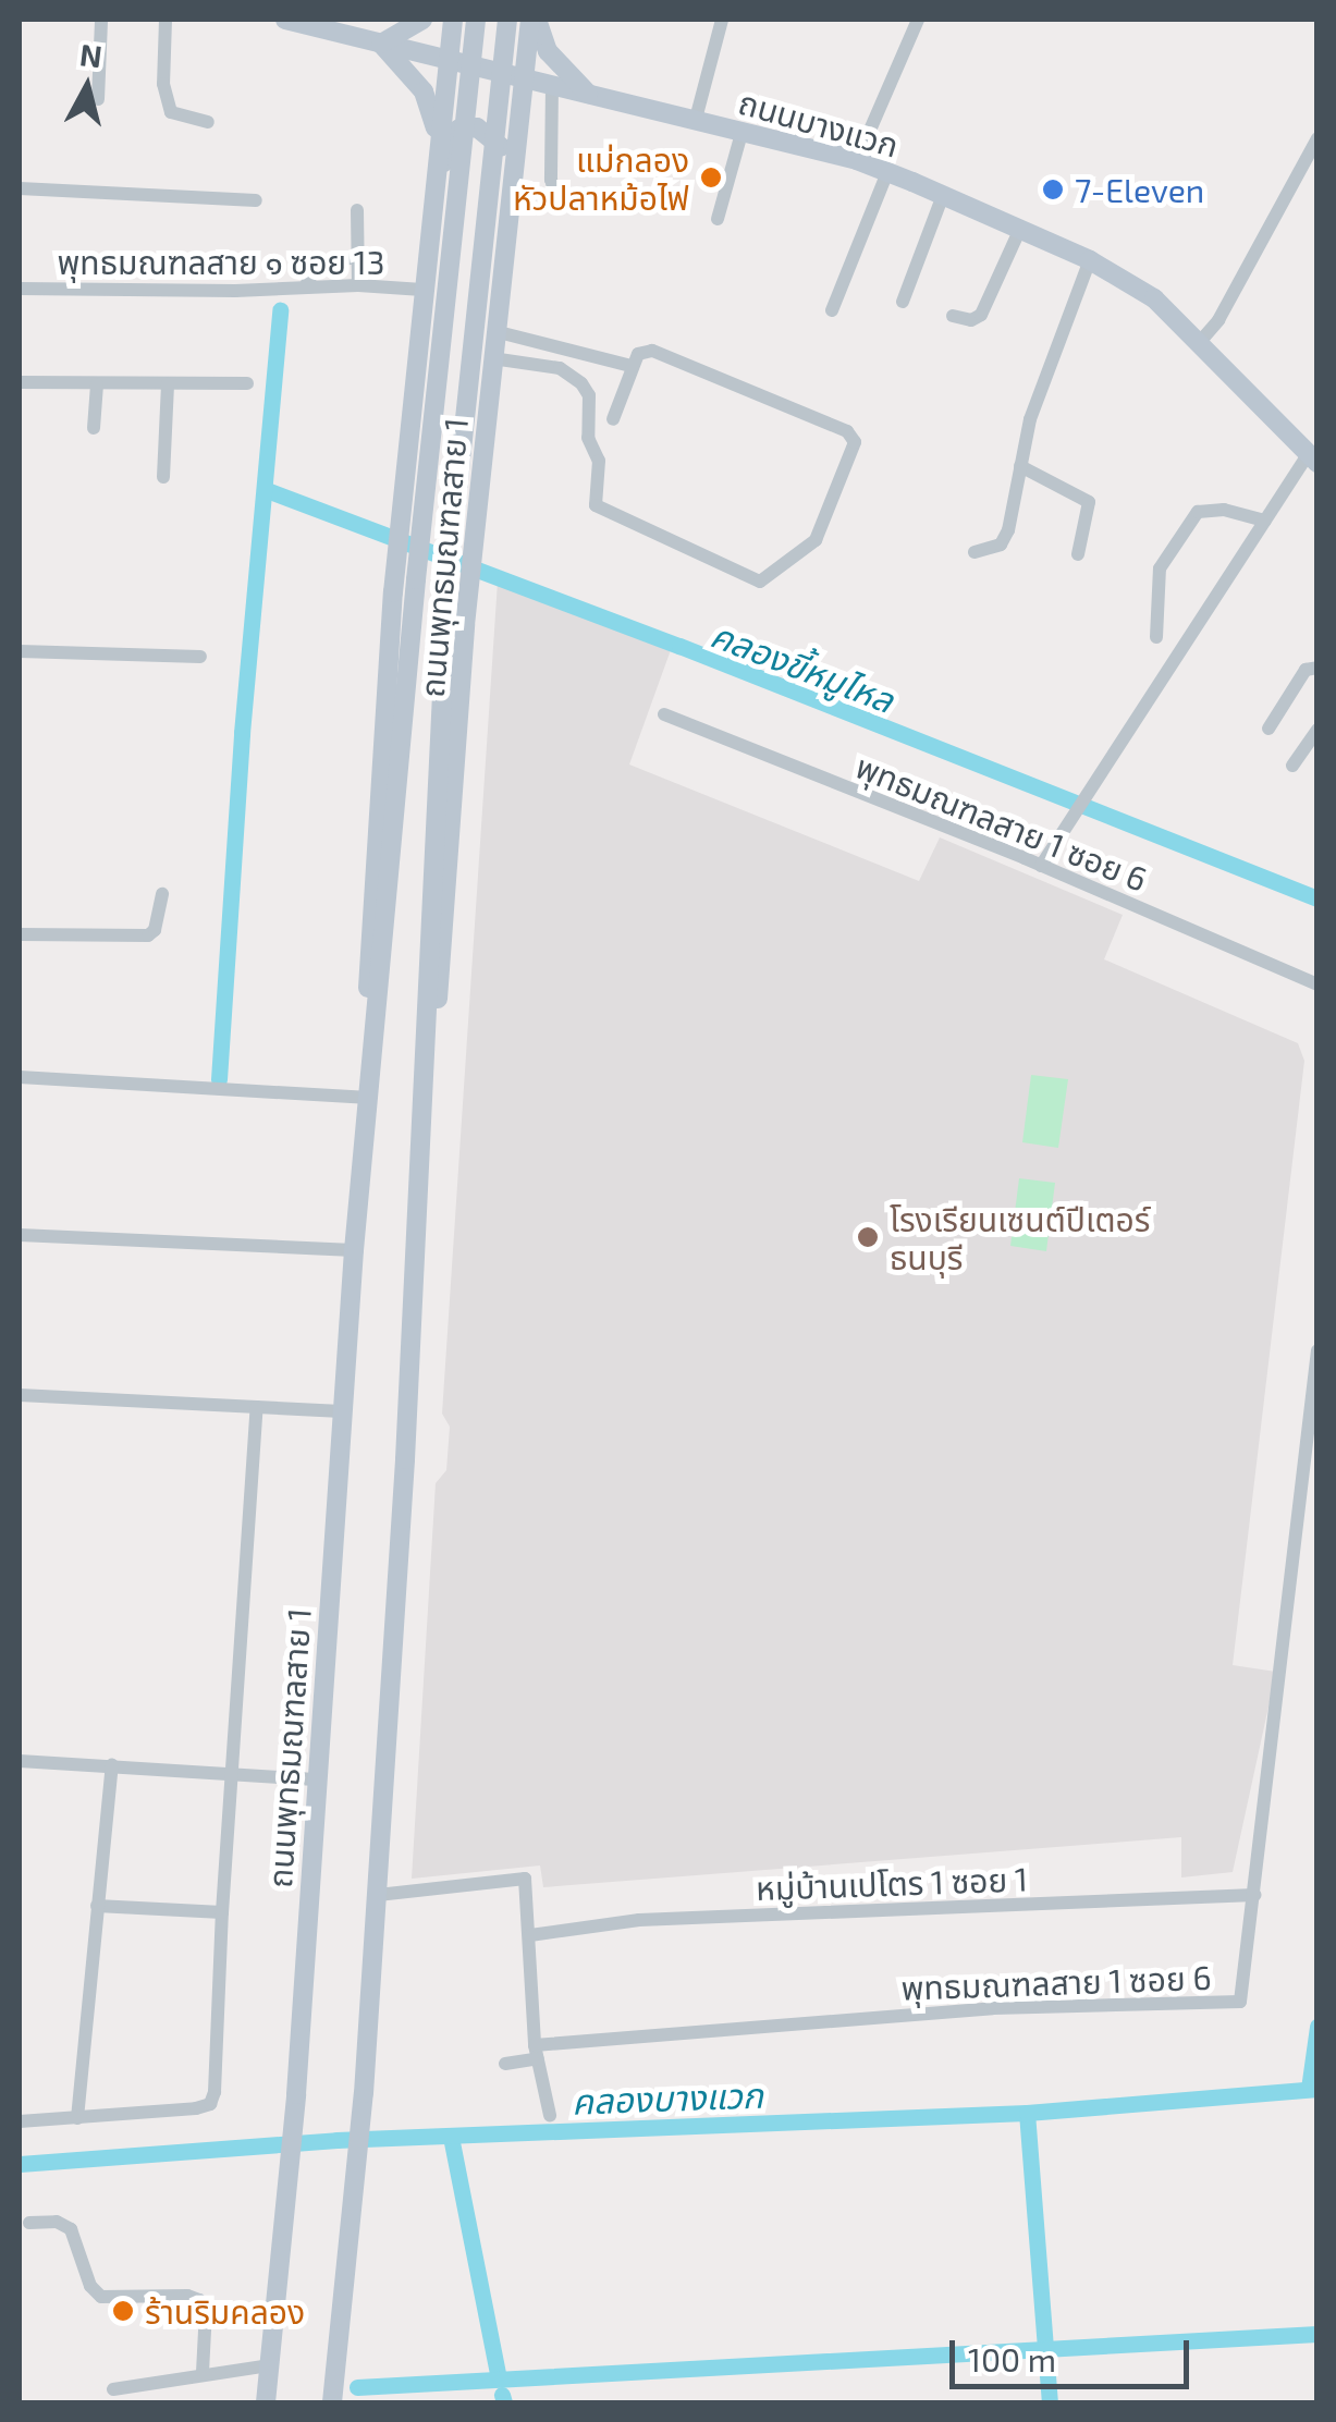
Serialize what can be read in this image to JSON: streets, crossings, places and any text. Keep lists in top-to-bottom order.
{
  "streets": {
    "main road": ["ถนนบางแวก", "ถนนพุทธมณฑลสาย 1"],
    "street": ["พุทธมณฑลสาย ๑ ซอย 13", "พุทธมณฑลสาย 1 ซอย 6", "หมู่บ้านเปโตร 1 ซอย 1"]
  },
  "crossings": [
    ["ถนนบางแวก", "ถนนพุทธมณฑลสาย 1"],
    ["พุทธมณฑลสาย ๑ ซอย 13", "ถนนพุทธมณฑลสาย 1"],
    ["พุทธมณฑลสาย 1 ซอย 6", "หมู่บ้านเปโตร 1 ซอย 1"]
  ],
  "water": ["คลองขี้หมูไหล", "คลองบางแวก"],
  "places": [
    "แม่กลอง หัวปลาหม้อไฟ",
    "7-Eleven",
    "โรงเรียนเซนต์ปีเตอร์ ธนบุรี",
    "ร้านริมคลอง"
  ],
  "scale_bar": "100 m",
  "north": "top"
}
